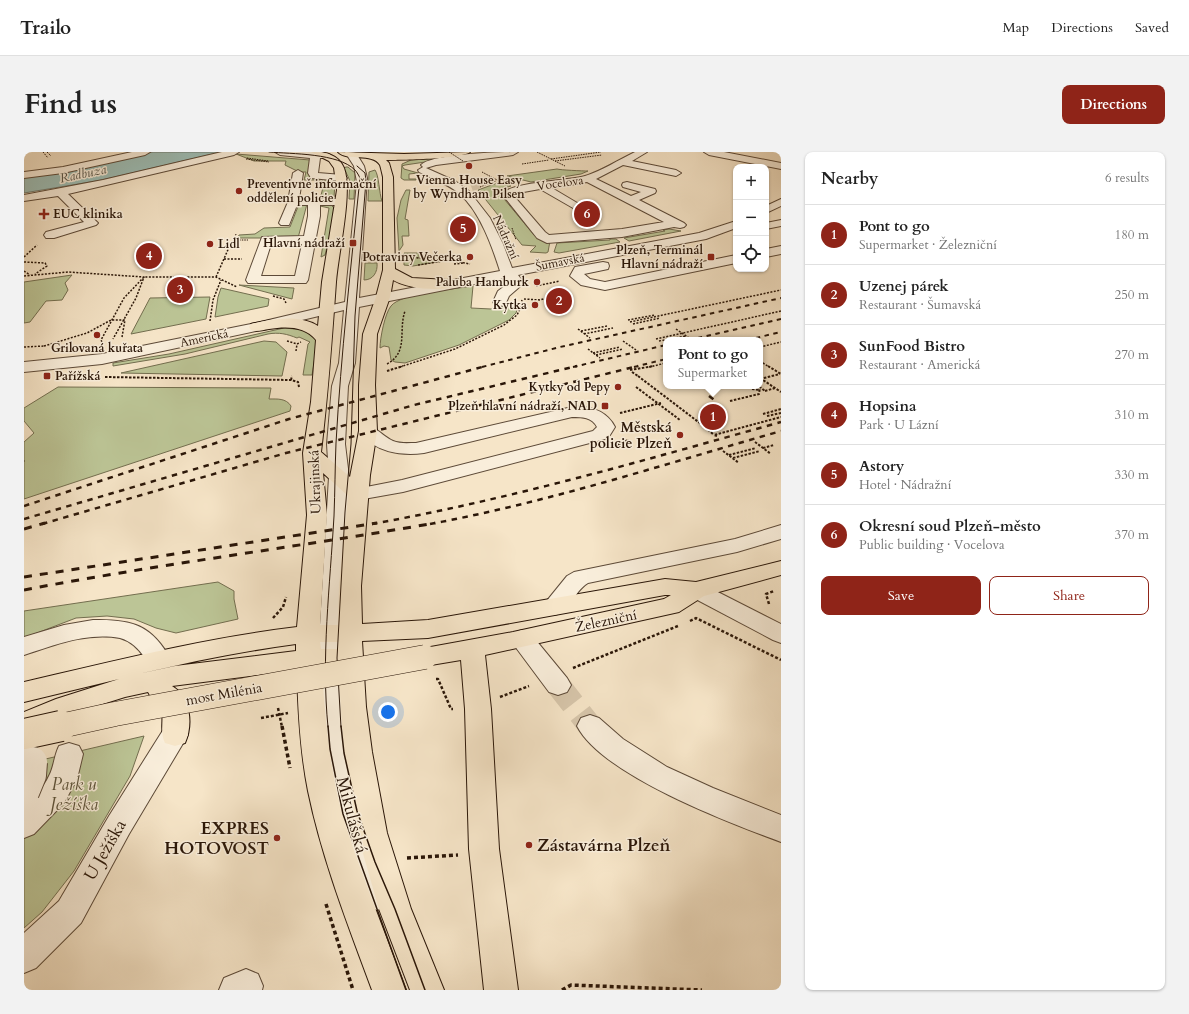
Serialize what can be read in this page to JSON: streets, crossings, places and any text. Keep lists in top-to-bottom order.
{
  "streets": {
    "main road": [
      "Ukrajinská",
      "Železniční",
      "most Milénia",
      "Mikulášská"
    ],
    "street": [
      "Vocelova",
      "Nádražní",
      "Šumavská",
      "Americká",
      "U Ježíška"
    ]
  },
  "crossings": [
    ["Vocelova", "Šumavská"],
    ["Nádražní", "Šumavská"],
    ["Americká", "Ukrajinská"],
    ["Ukrajinská", "Mikulášská"],
    ["Železniční", "most Milénia"]
  ],
  "water": ["Radbuza"],
  "parks": ["Park u Ježíška"],
  "places": {
    "other": [
      "Vienna House Easy by Wyndham Pilsen",
      "Preventivně informační oddělení policie",
      "Lidl",
      "Potraviny Večerka",
      "Paluba Hamburk",
      "Kytka",
      "Grilovaná kuřata",
      "Kytky od Pepy",
      "Městská policie Plzeň",
      "EXPRES HOTOVOST",
      "Zástavárna Plzeň"
    ],
    "health": ["EUC klinika"],
    "transit": [
      "Hlavní nádraží",
      "Plzeň, Terminál Hlavní nádraží",
      "Pařížská",
      "Plzeň hlavní nádraží, NAD"
    ]
  },
  "page": {
    "header": "Trailo",
    "nav": ["Map", "Directions", "Saved"],
    "title": "Find us",
    "buttons": [
      "Directions",
      ["Save", "Share"]
    ],
    "heading": ["Nearby", "6 results"],
    "map_buttons": ["+", "−"],
    "pins": [
      "6",
      "5",
      "4",
      "3",
      "2",
      "1"
    ],
    "list": [
      {
        "mark": "1",
        "name": "Pont to go",
        "note": "Supermarket · Železniční",
        "value": "180 m"
      },
      {
        "mark": "2",
        "name": "Uzenej párek",
        "note": "Restaurant · Šumavská",
        "value": "250 m"
      },
      {
        "mark": "3",
        "name": "SunFood Bistro",
        "note": "Restaurant · Americká",
        "value": "270 m"
      },
      {
        "mark": "4",
        "name": "Hopsina",
        "note": "Park · U Lázní",
        "value": "310 m"
      },
      {
        "mark": "5",
        "name": "Astory",
        "note": "Hotel · Nádražní",
        "value": "330 m"
      },
      {
        "mark": "6",
        "name": "Okresní soud Plzeň-město",
        "note": "Public building · Vocelova",
        "value": "370 m"
      }
    ],
    "popup": ["Pont to go", "Supermarket"]
  }
}
